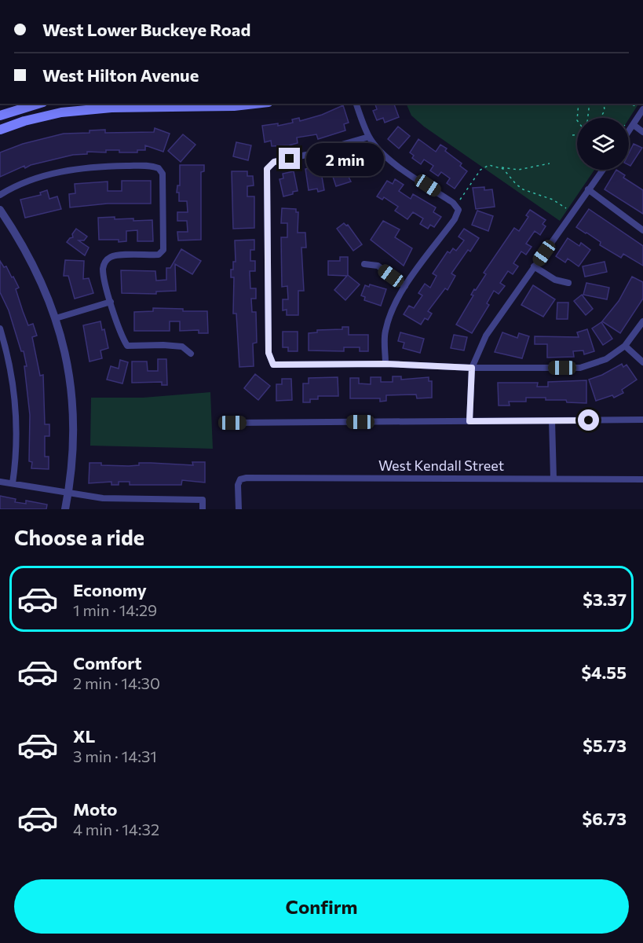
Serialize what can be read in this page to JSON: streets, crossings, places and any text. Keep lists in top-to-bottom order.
{
  "streets": {
    "street": ["West Kendall Street"]
  },
  "page": {
    "banner": ["West Lower Buckeye Road", "West Hilton Avenue"],
    "bubble": "2 min",
    "heading": "Choose a ride",
    "list": [
      {
        "name": "Economy",
        "note": "1 min · 14:29",
        "value": "$3.37"
      },
      {
        "name": "Comfort",
        "note": "2 min · 14:30",
        "value": "$4.55"
      },
      {
        "name": "XL",
        "note": "3 min · 14:31",
        "value": "$5.73"
      },
      {
        "name": "Moto",
        "note": "4 min · 14:32",
        "value": "$6.73"
      }
    ],
    "buttons": "Confirm"
  }
}
